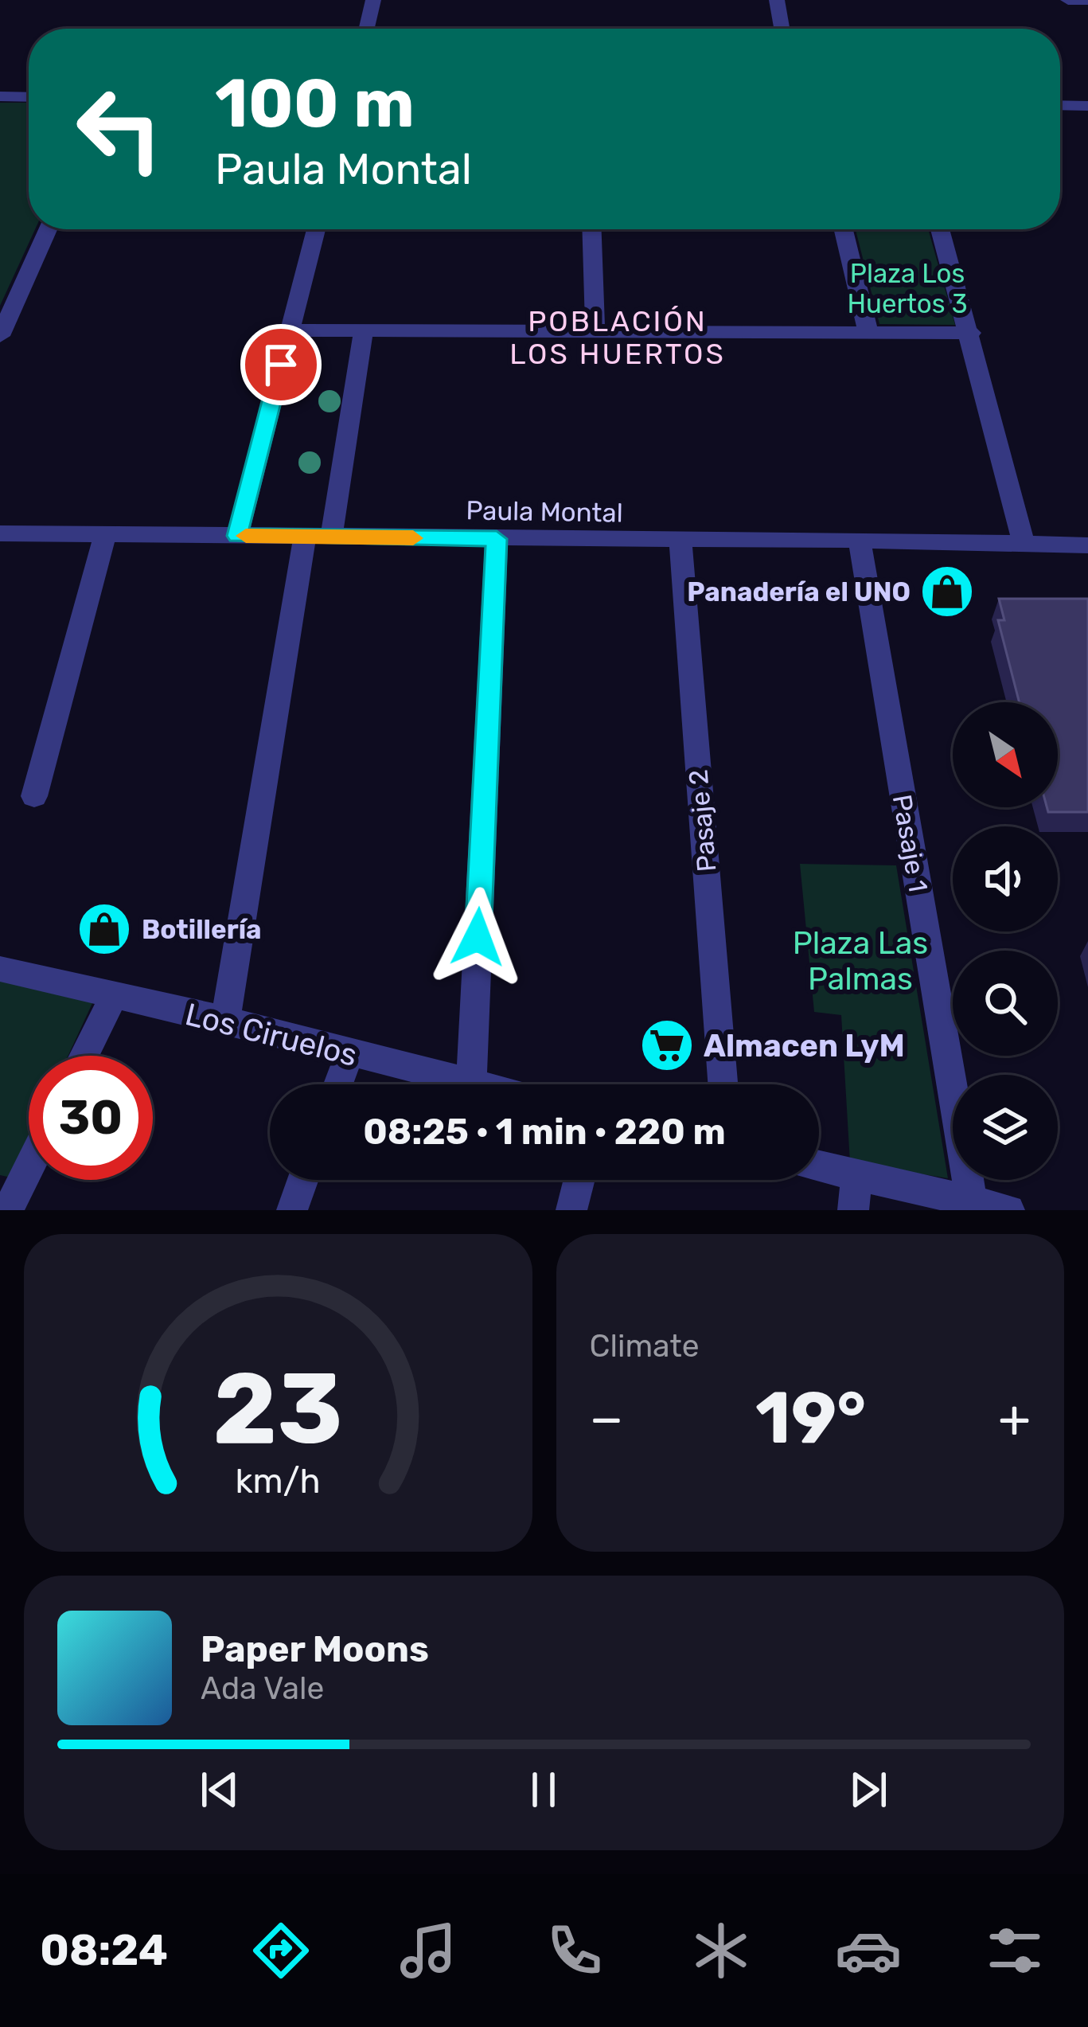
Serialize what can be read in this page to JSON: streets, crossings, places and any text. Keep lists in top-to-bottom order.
{
  "streets": {
    "street": [
      "Paula Montal",
      "Pasaje 2",
      "Pasaje 1",
      "Los Ciruelos"
    ]
  },
  "crossings": [
    ["Paula Montal", "Pasaje 2"],
    ["Paula Montal", "Pasaje 1"]
  ],
  "districts": ["POBLACIÓN LOS HUERTOS"],
  "parks": ["Plaza Los Huertos 3", "Plaza Las Palmas"],
  "places": {
    "shop": ["Panadería el UNO", "Botillería"],
    "supermarket": ["Almacen LyM"]
  },
  "north": "bottom right",
  "page": {
    "turn": ["100 m", "Paula Montal"],
    "limit": "30",
    "trip": "08:25 · 1 min · 220 m",
    "tile": "Climate",
    "heat": ["−", "19°", "+"],
    "song": ["Paper Moons", "Ada Vale"],
    "tabs": "08:24",
    "gauge": ["23", "km/h"]
  }
}
